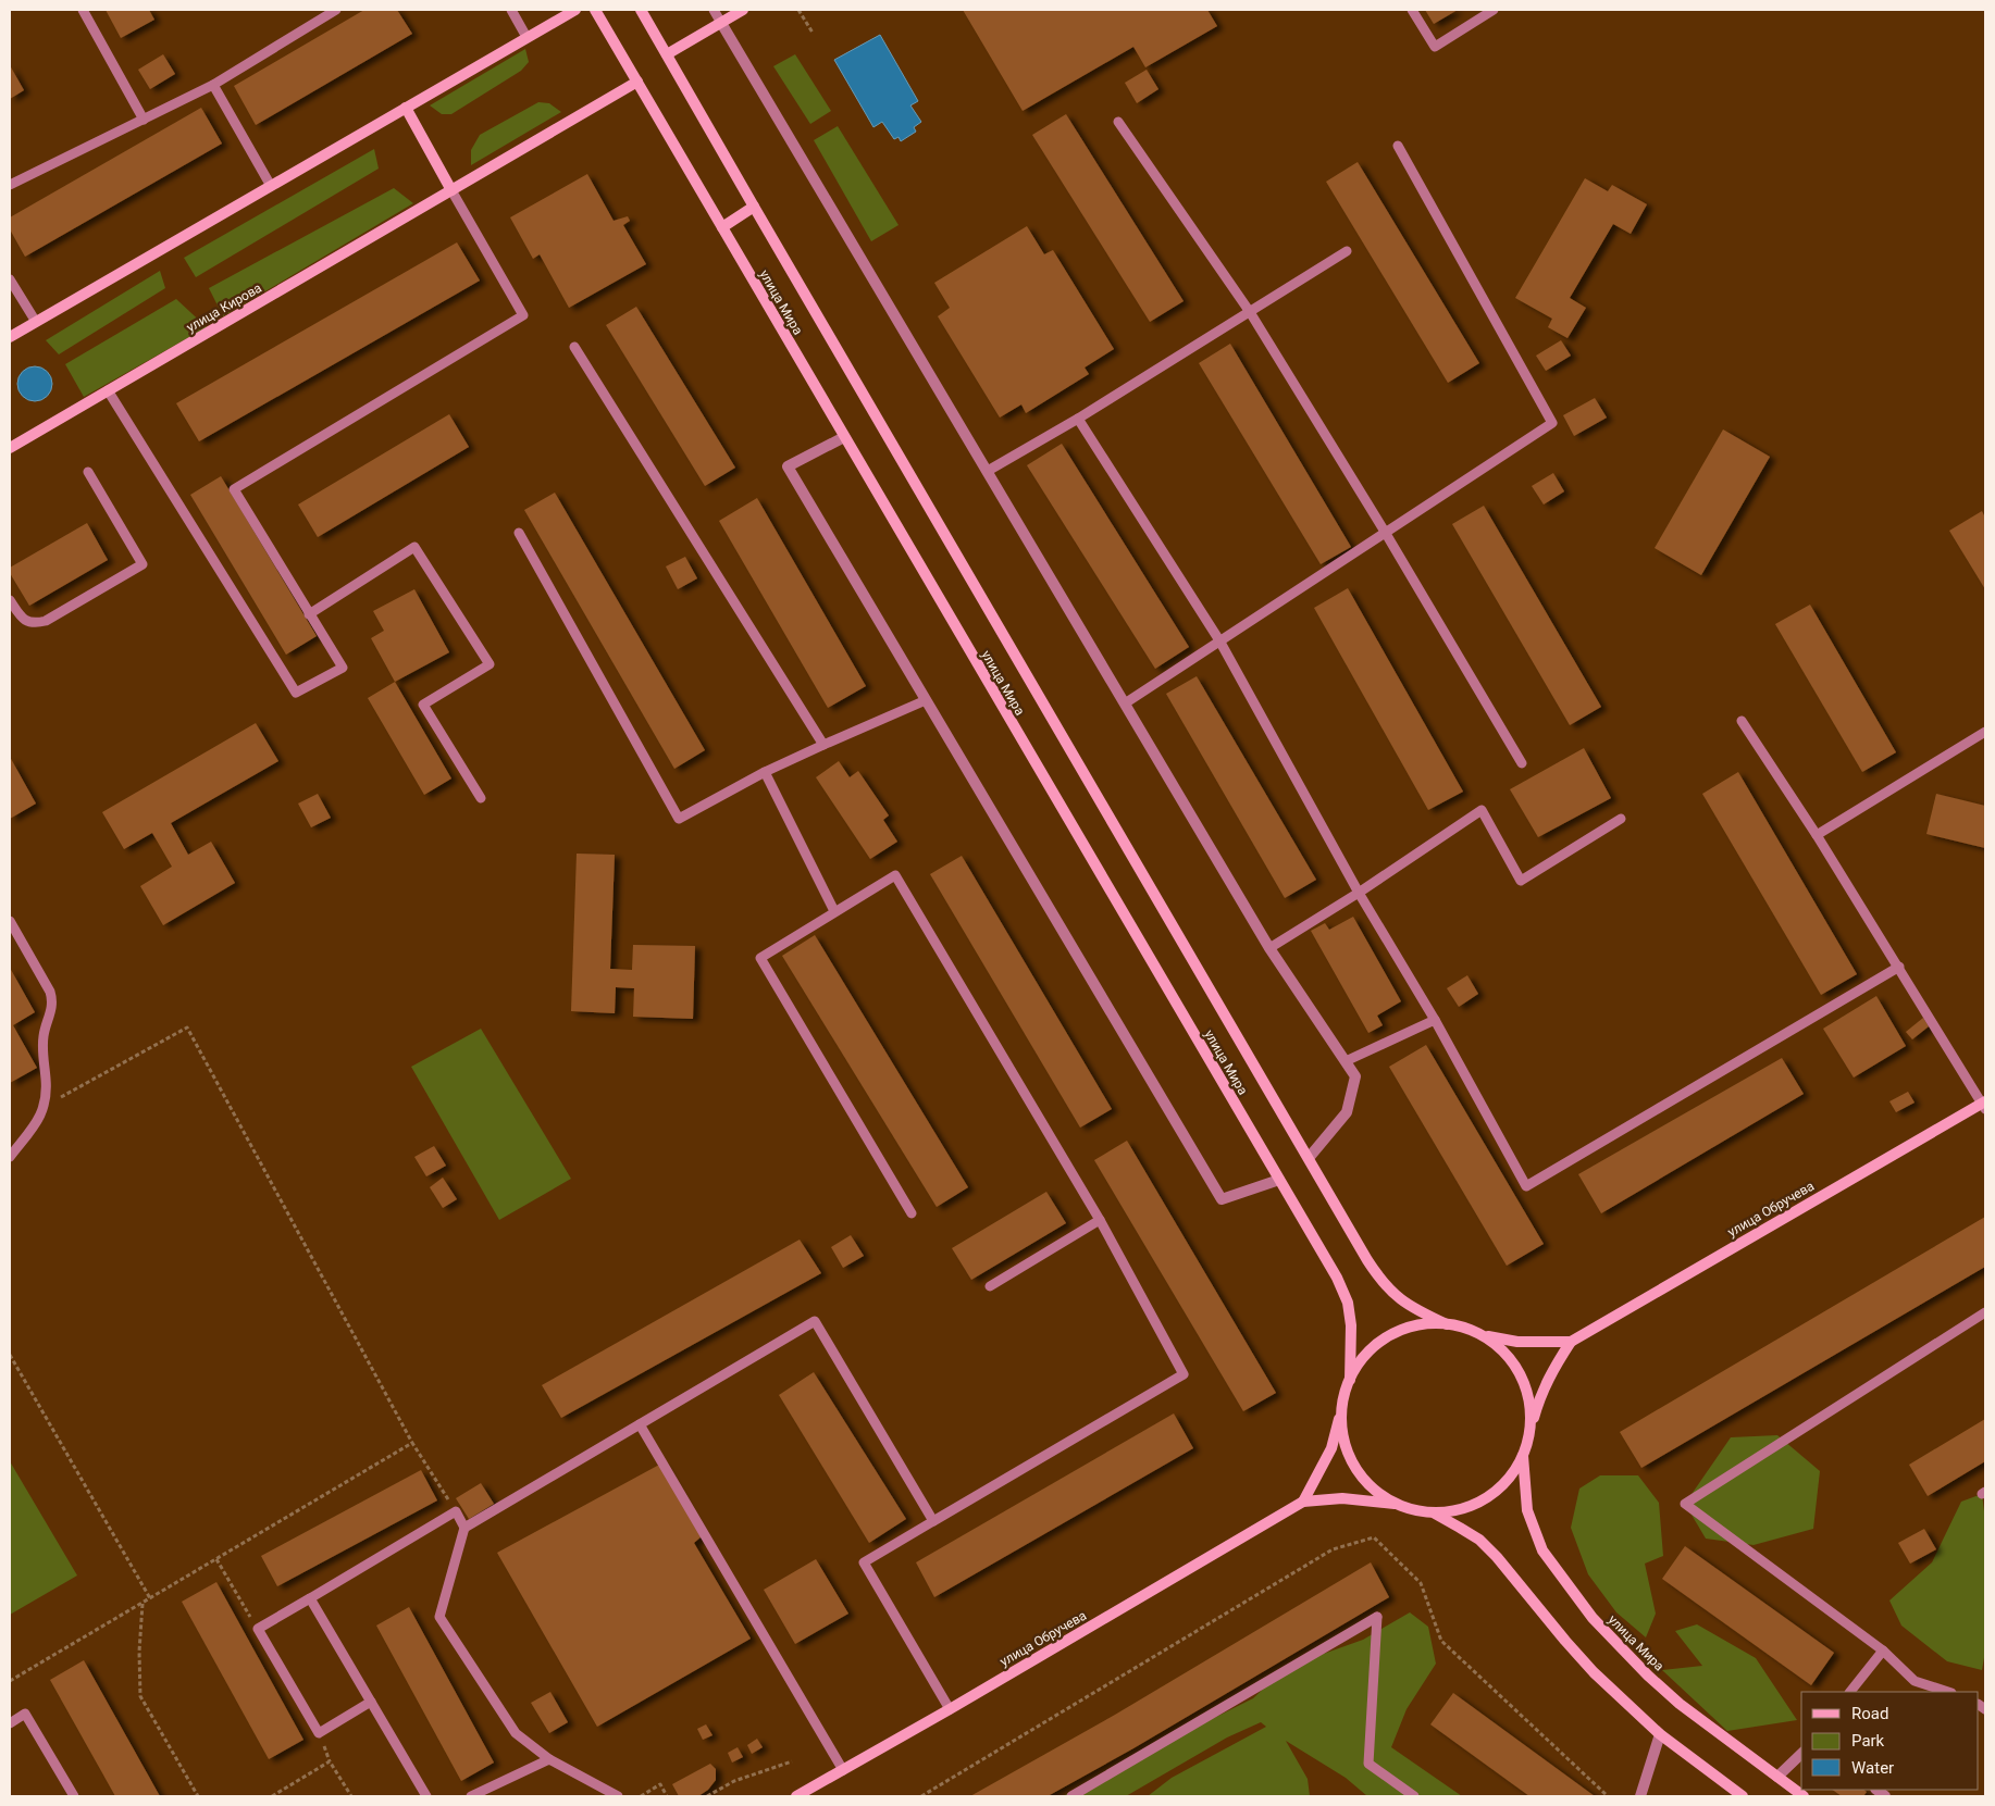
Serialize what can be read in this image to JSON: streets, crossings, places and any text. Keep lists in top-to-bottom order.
{
  "streets": {
    "main road": ["улица Мира", "улица Кирова", "улица Обручева"]
  },
  "crossings": [
    ["улица Мира", "улица Кирова"],
    ["улица Мира", "улица Обручева"]
  ],
  "legend": ["Road", "Park", "Water"]
}
